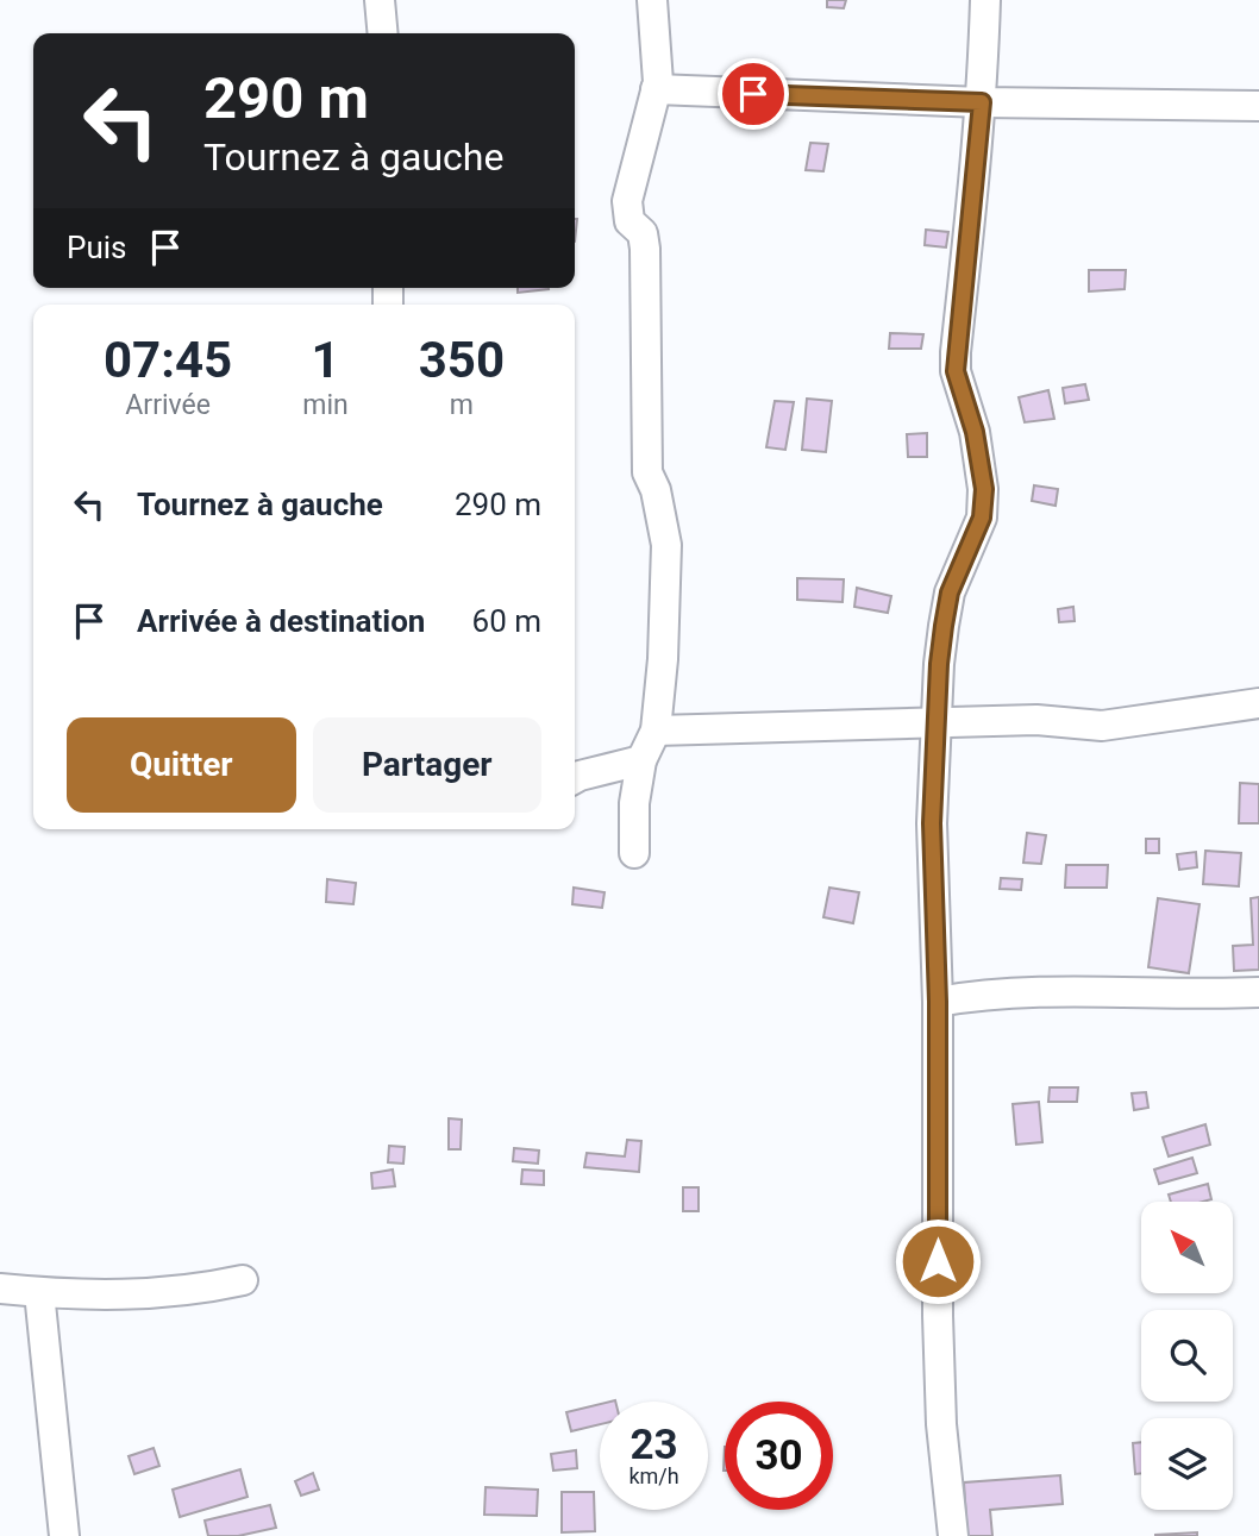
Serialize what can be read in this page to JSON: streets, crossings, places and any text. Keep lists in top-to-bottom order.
{
  "north": "top left",
  "page": {
    "turn": ["290 m", "Tournez à gauche"],
    "then": "Puis",
    "eta": [
      "07:45",
      "Arrivée",
      "1",
      "min",
      "350",
      "m"
    ],
    "list": [
      {
        "name": "Tournez à gauche",
        "value": "290 m"
      },
      {
        "name": "Arrivée à destination",
        "value": "60 m"
      }
    ],
    "buttons": ["Quitter", "Partager"],
    "speed": "23 km/h",
    "limit": "30"
  }
}
